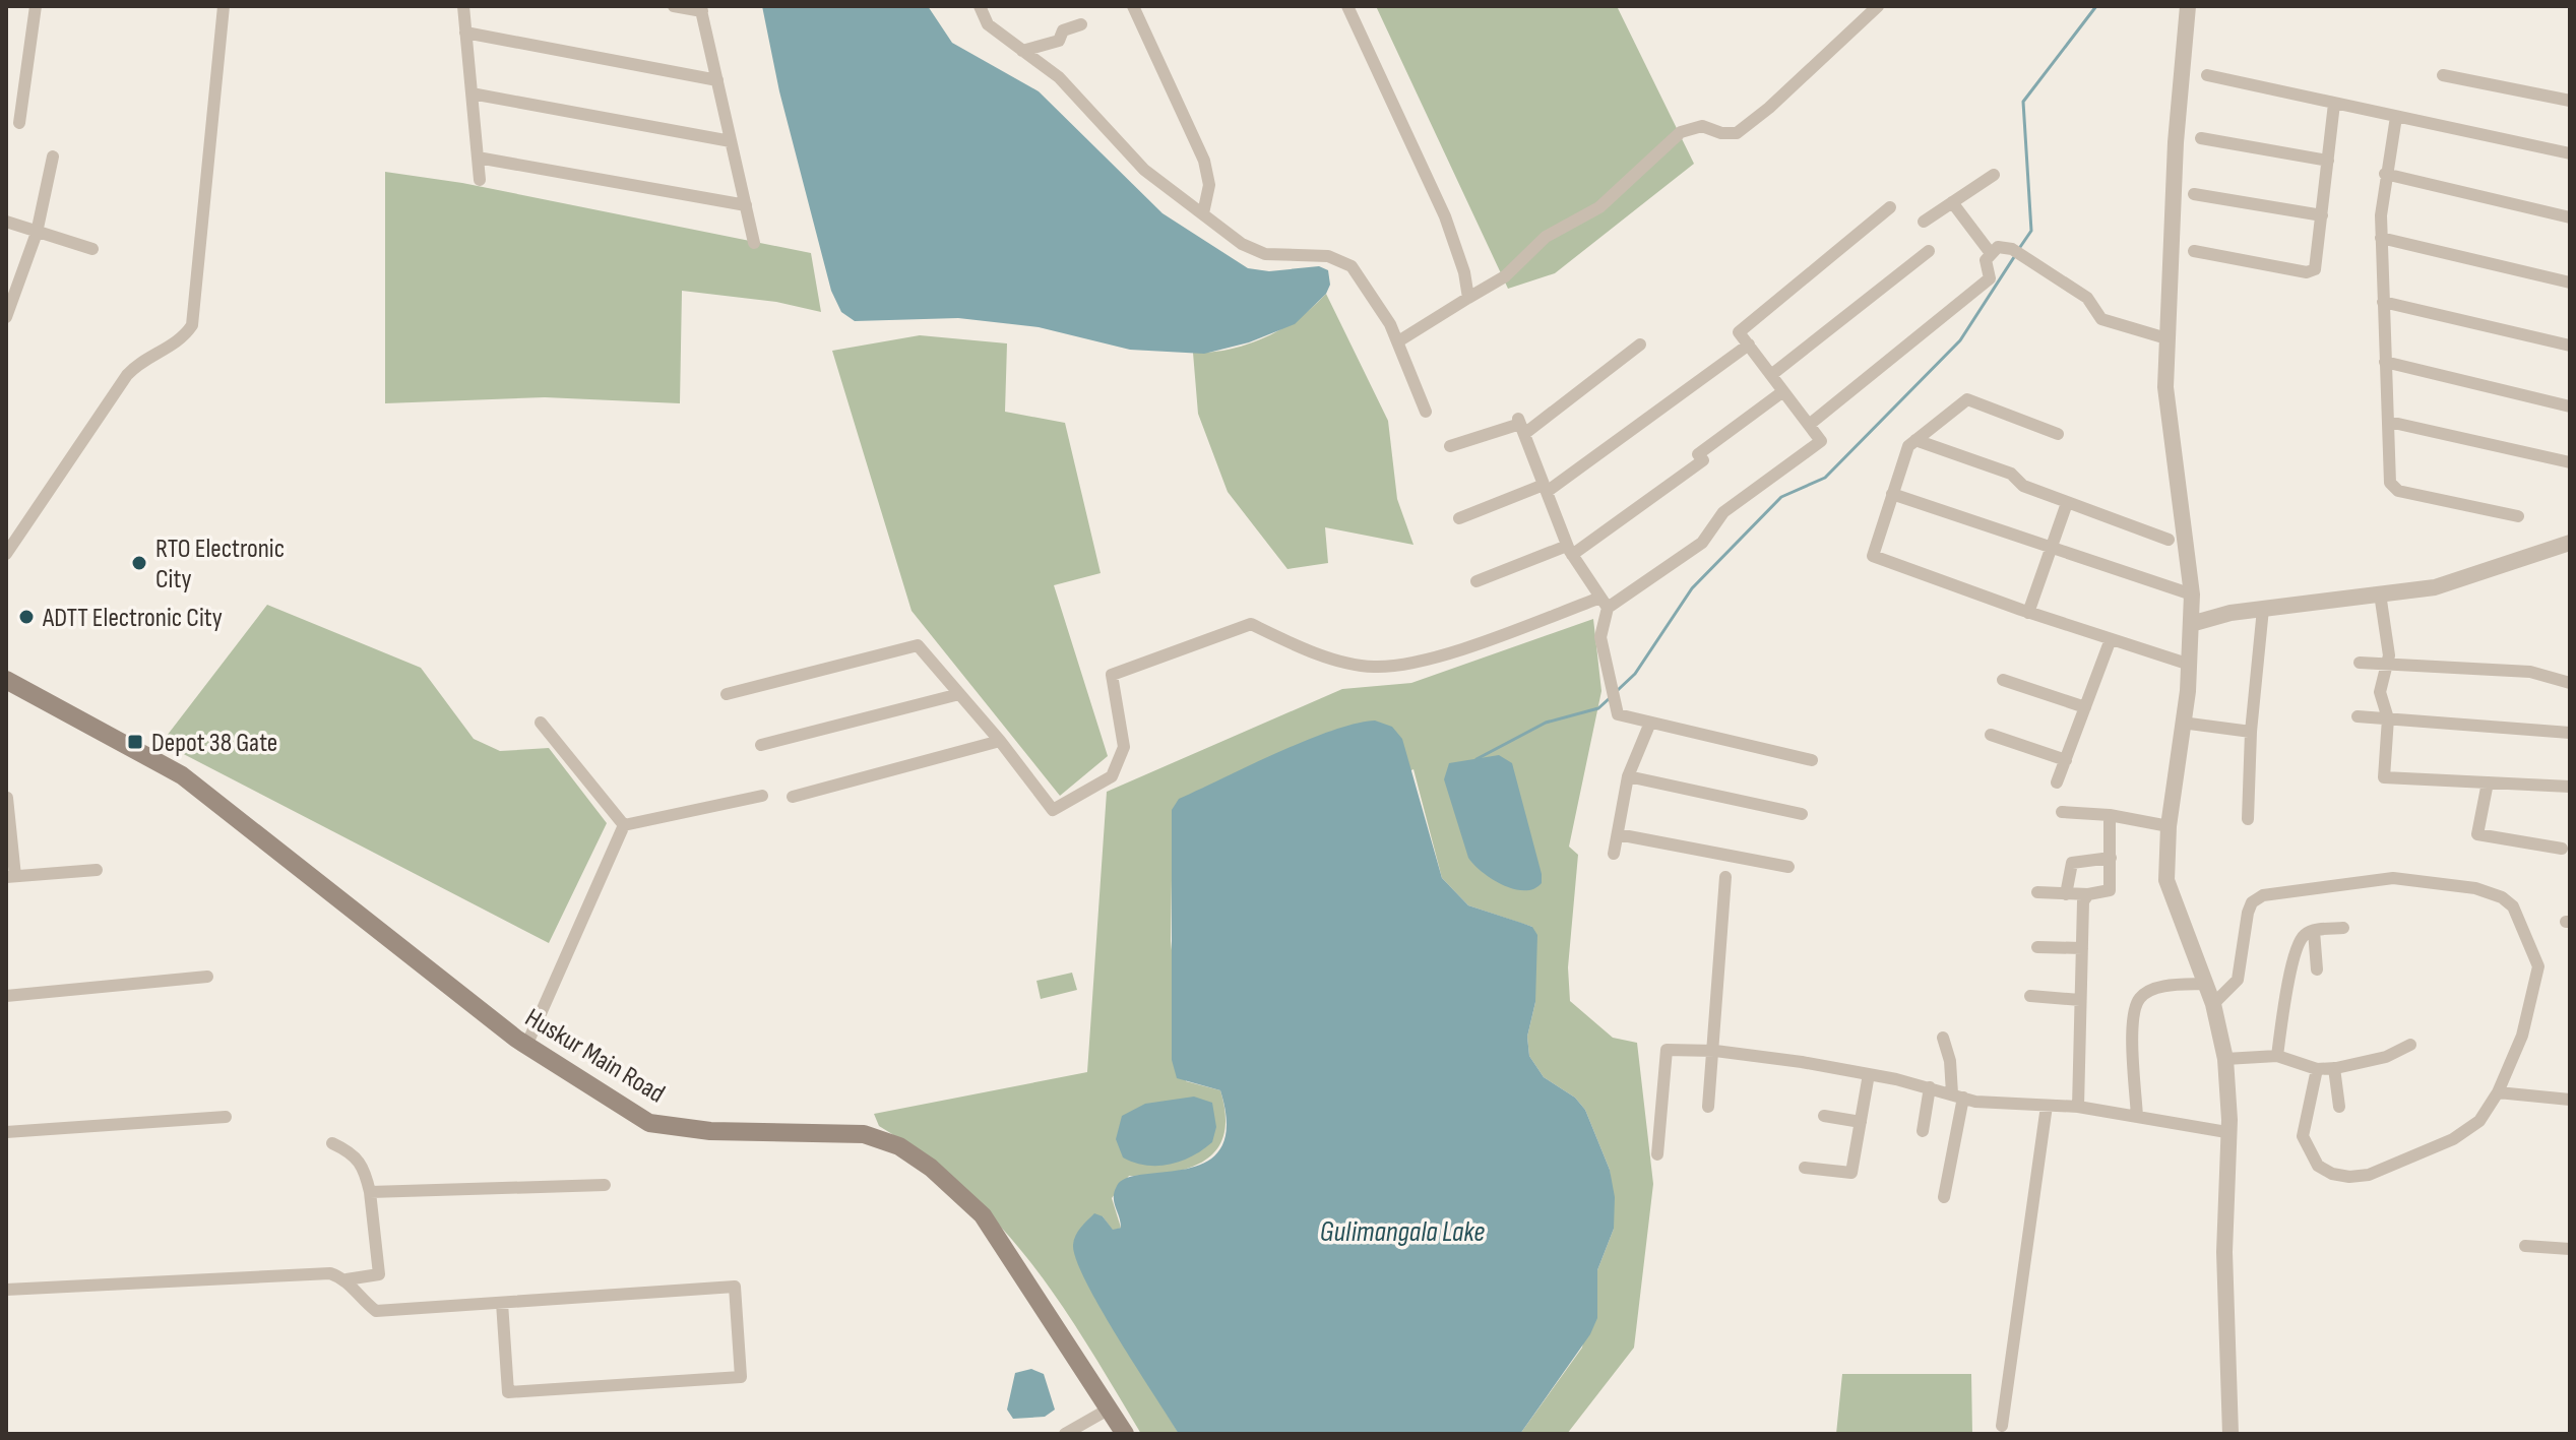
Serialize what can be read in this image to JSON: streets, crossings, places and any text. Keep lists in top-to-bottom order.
{
  "streets": {
    "main road": ["Huskur Main Road"]
  },
  "water": ["Gulimangala Lake"],
  "places": {
    "other": ["RTO Electronic City", "ADTT Electronic City"],
    "transit": ["Depot 38 Gate"]
  }
}
